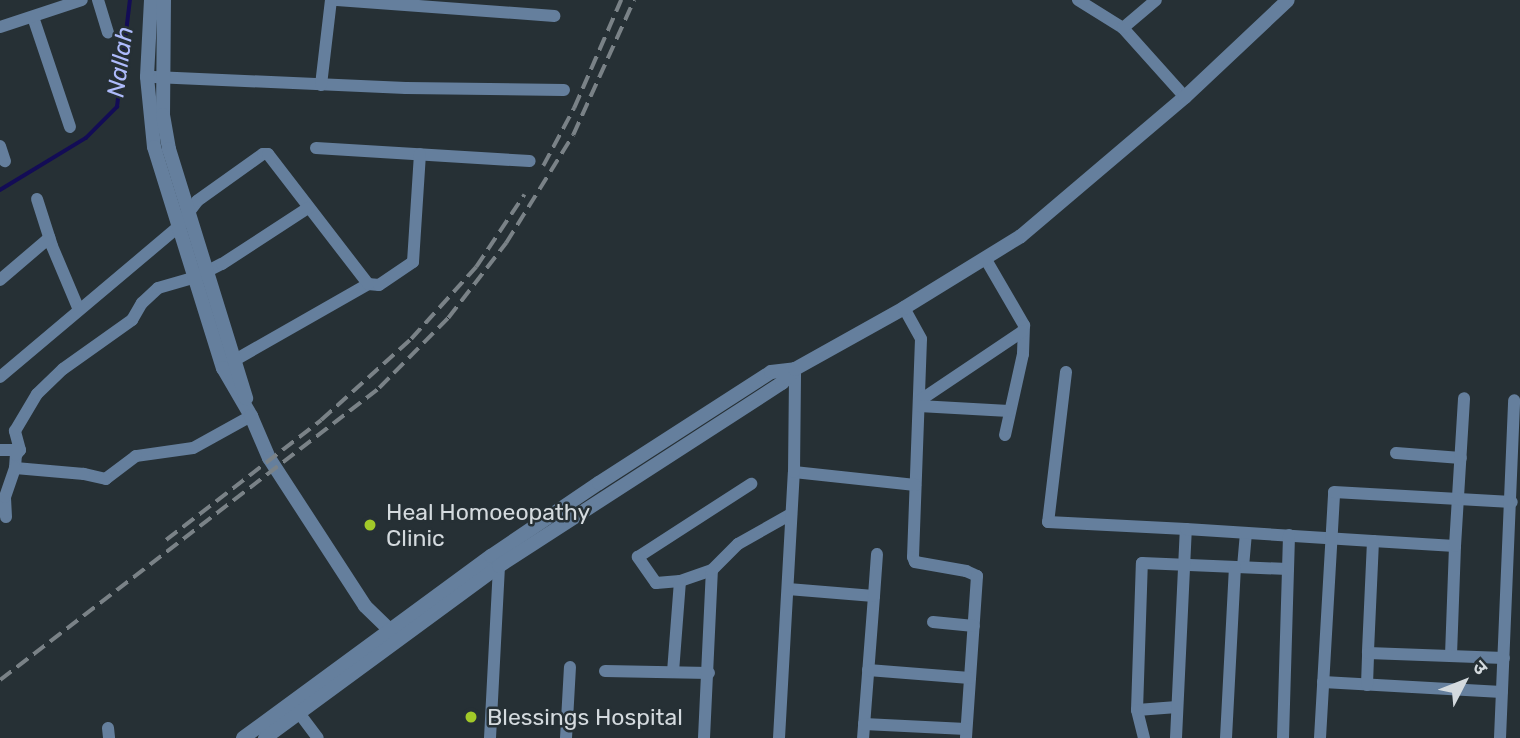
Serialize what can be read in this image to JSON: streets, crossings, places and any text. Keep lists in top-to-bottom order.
{
  "water": ["Nallah"],
  "places": ["Heal Homoeopathy Clinic", "Blessings Hospital"],
  "north": "top right"
}
